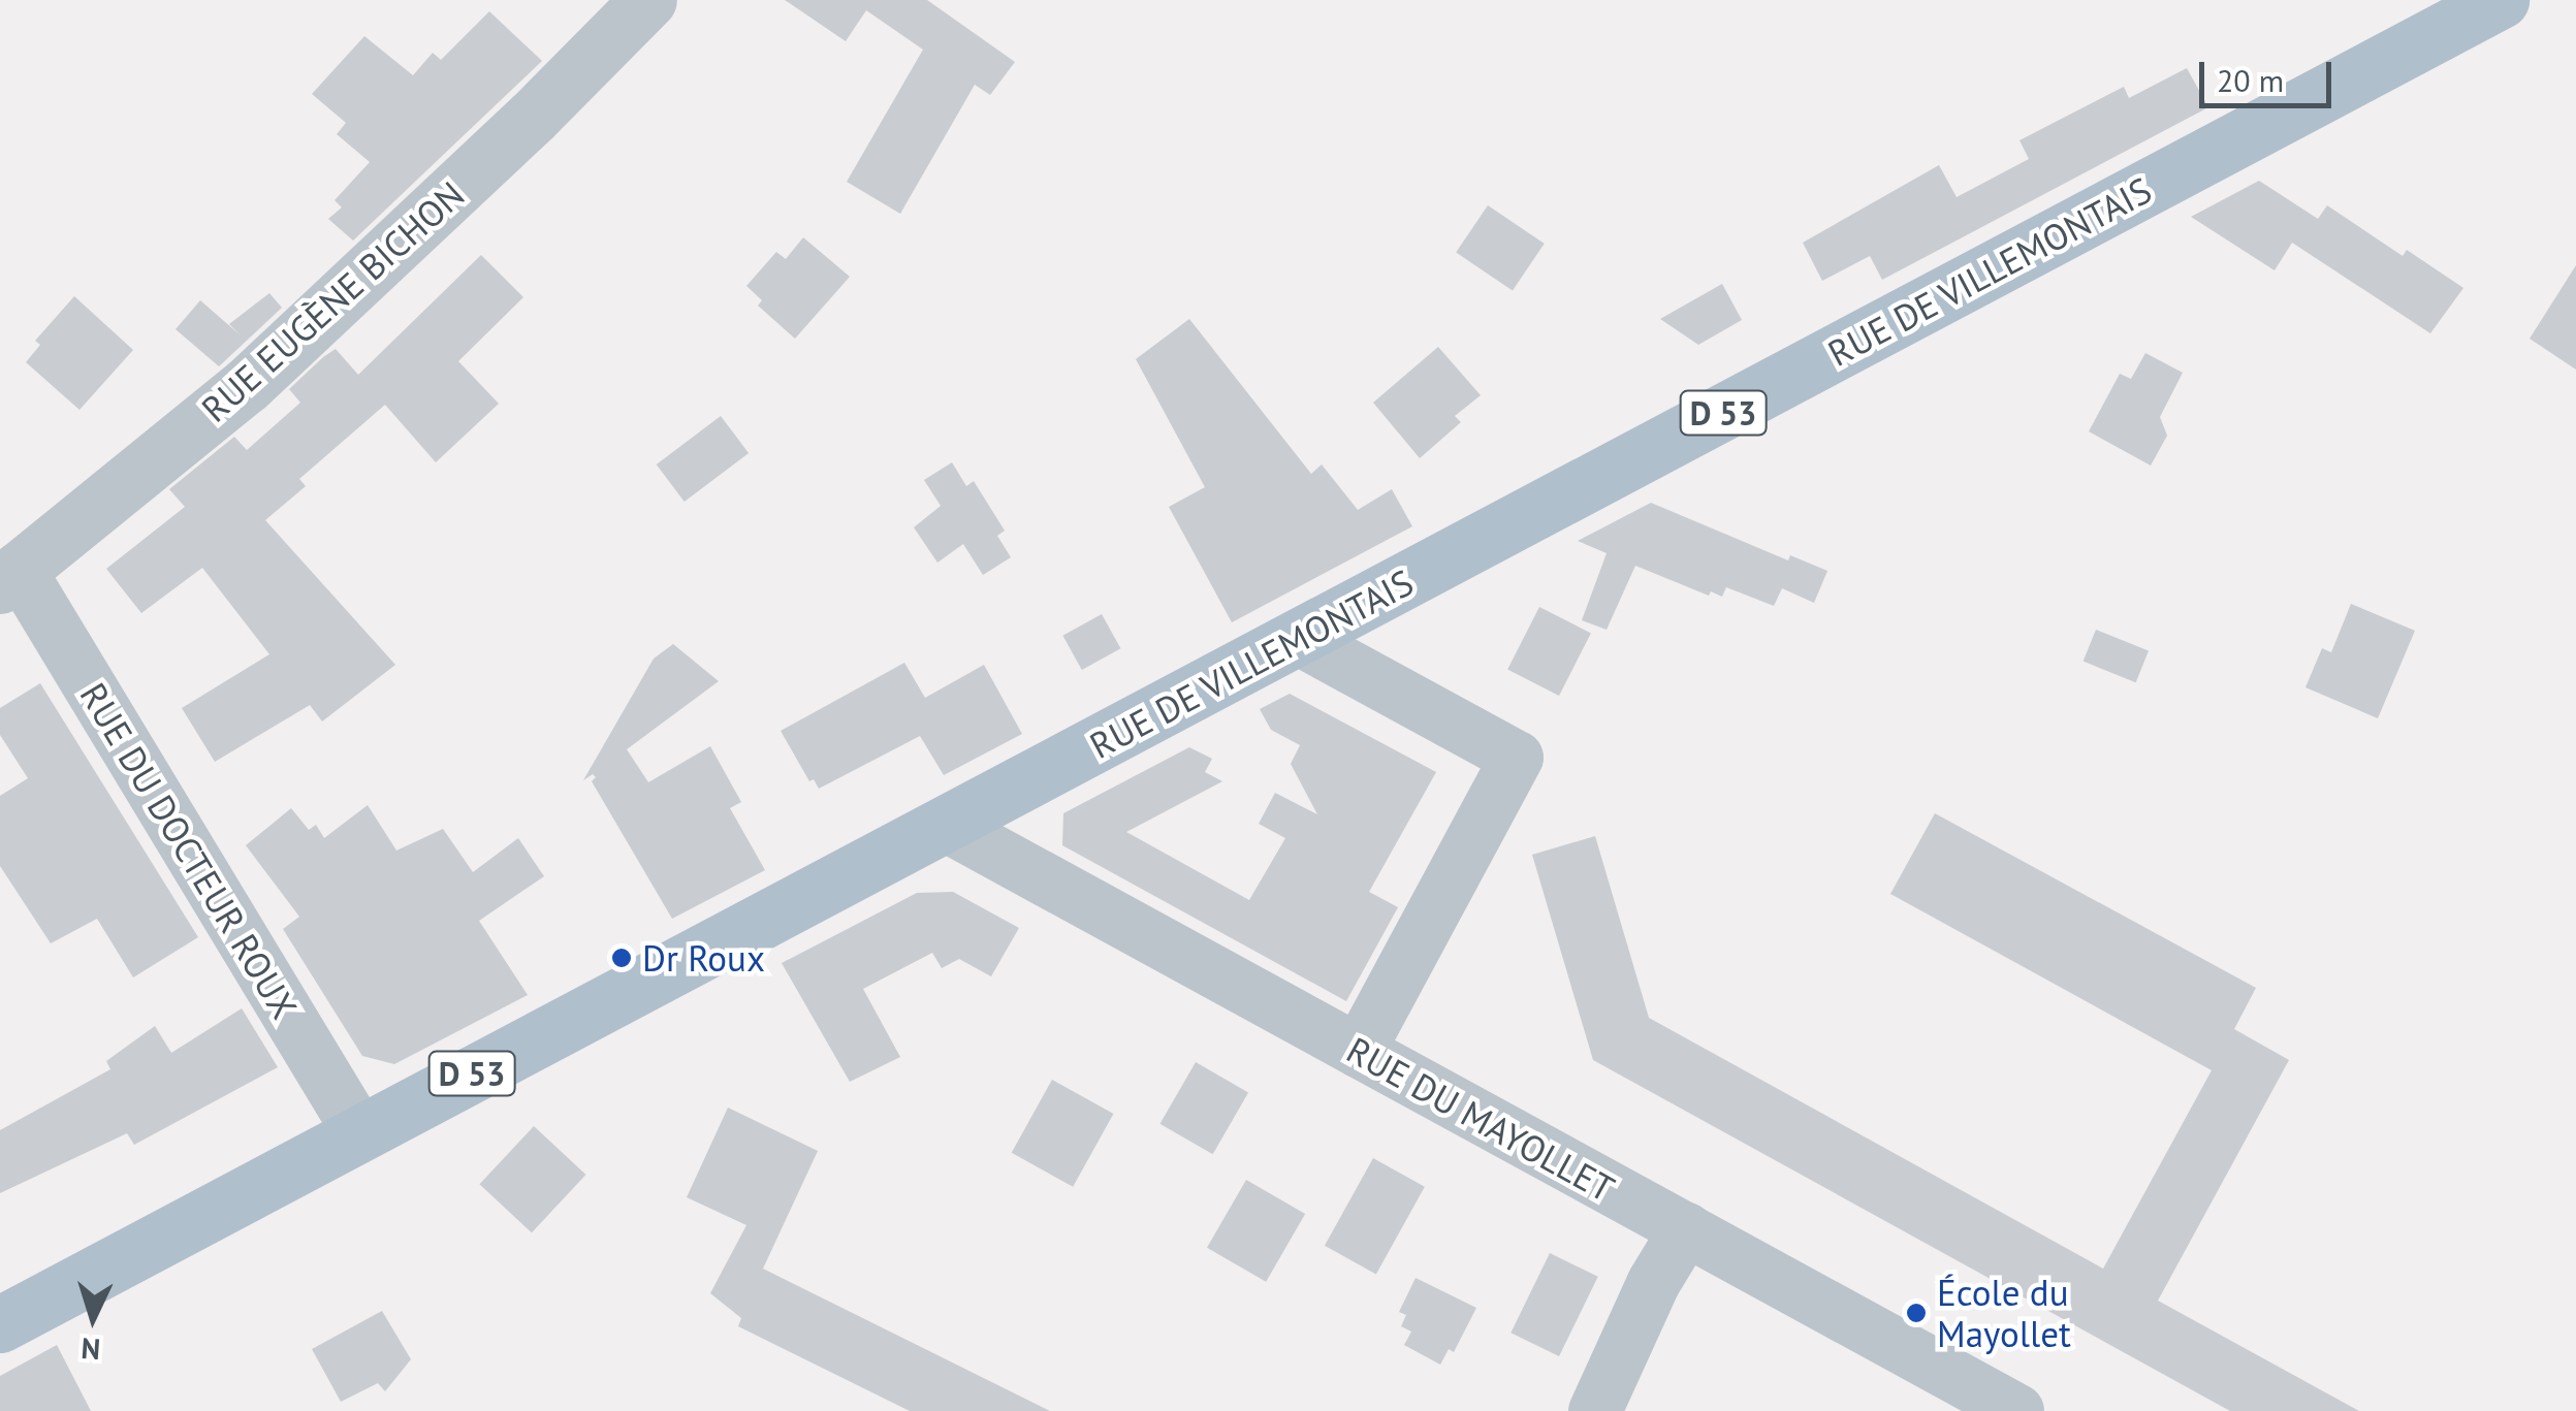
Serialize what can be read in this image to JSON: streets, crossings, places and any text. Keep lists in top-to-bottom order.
{
  "streets": {
    "main road": ["RUE DE VILLEMONTAIS", "D 53"],
    "street": ["RUE EUGÈNE BICHON", "RUE DU DOCTEUR ROUX", "RUE DU MAYOLLET"]
  },
  "crossings": [
    ["RUE DE VILLEMONTAIS", "RUE DU DOCTEUR ROUX"],
    ["RUE DE VILLEMONTAIS", "RUE DU MAYOLLET"],
    ["RUE EUGÈNE BICHON", "RUE DU DOCTEUR ROUX"]
  ],
  "places": ["Dr Roux", "École du Mayollet"],
  "scale_bar": "20 m",
  "north": "bottom"
}
